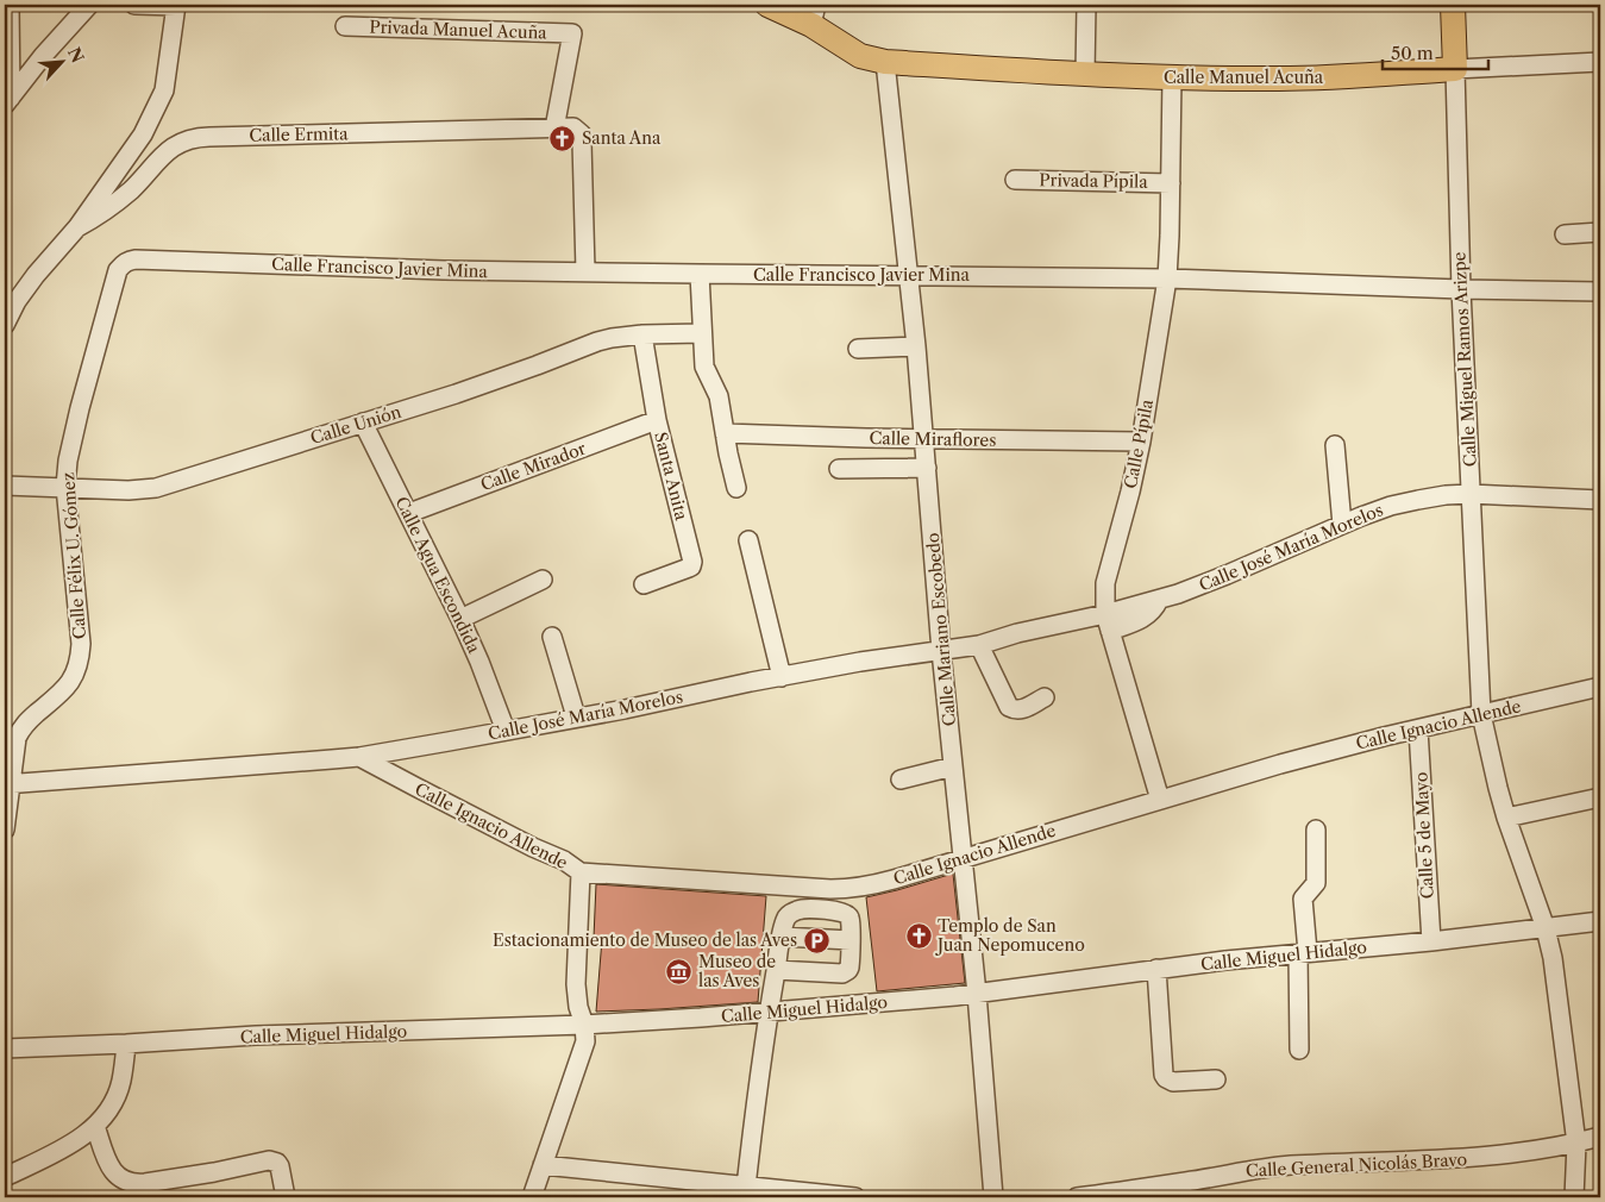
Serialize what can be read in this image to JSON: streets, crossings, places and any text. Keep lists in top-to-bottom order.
{
  "streets": {
    "main road": ["Calle Manuel Acuña", "Calle Miguel Ramos Arizpe"],
    "street": [
      "Privada Manuel Acuña",
      "Calle Ermita",
      "Privada Pípila",
      "Calle Francisco Javier Mina",
      "Calle Unión",
      "Calle Miraflores",
      "Calle Pípila",
      "Calle Mirador",
      "Santa Anita",
      "Calle José María Morelos",
      "Calle Félix U. Gómez",
      "Calle Agua Escondida",
      "Calle Mariano Escobedo",
      "Calle Ignacio Allende",
      "Calle 5 de Mayo",
      "Calle Miguel Hidalgo",
      "Calle General Nicolás Bravo"
    ]
  },
  "crossings": [
    ["Privada Manuel Acuña", "Calle Ermita"],
    ["Calle Manuel Acuña", "Calle Miguel Ramos Arizpe"],
    ["Calle Manuel Acuña", "Calle Pípila"],
    ["Calle Manuel Acuña", "Calle Mariano Escobedo"],
    ["Calle Ermita", "Calle Francisco Javier Mina"],
    ["Privada Pípila", "Calle Pípila"],
    ["Calle Francisco Javier Mina", "Calle Miguel Ramos Arizpe"],
    ["Calle Francisco Javier Mina", "Calle Pípila"],
    ["Calle Francisco Javier Mina", "Calle Félix U. Gómez"],
    ["Calle Francisco Javier Mina", "Calle Mariano Escobedo"],
    ["Calle Miguel Ramos Arizpe", "Calle José María Morelos"],
    ["Calle Miguel Ramos Arizpe", "Calle Ignacio Allende"],
    ["Calle Miguel Ramos Arizpe", "Calle Miguel Hidalgo"],
    ["Calle Miguel Ramos Arizpe", "Calle General Nicolás Bravo"],
    ["Calle Unión", "Santa Anita"],
    ["Calle Unión", "Calle Félix U. Gómez"],
    ["Calle Unión", "Calle Agua Escondida"],
    ["Calle Miraflores", "Calle Pípila"],
    ["Calle Miraflores", "Calle Mariano Escobedo"],
    ["Calle Pípila", "Calle José María Morelos"],
    ["Calle Pípila", "Calle Ignacio Allende"],
    ["Calle Mirador", "Santa Anita"],
    ["Calle Mirador", "Calle Agua Escondida"],
    ["Calle José María Morelos", "Calle Félix U. Gómez"],
    ["Calle José María Morelos", "Calle Agua Escondida"],
    ["Calle José María Morelos", "Calle Mariano Escobedo"],
    ["Calle José María Morelos", "Calle Ignacio Allende"],
    ["Calle Mariano Escobedo", "Calle Ignacio Allende"],
    ["Calle Mariano Escobedo", "Calle Miguel Hidalgo"],
    ["Calle Ignacio Allende", "Calle 5 de Mayo"],
    ["Calle 5 de Mayo", "Calle Miguel Hidalgo"]
  ],
  "places": {
    "church": ["Santa Ana", "Templo de San Juan Nepomuceno"],
    "parking": ["Estacionamiento de Museo de las Aves"],
    "museum": ["Museo de las Aves"]
  },
  "scale_bar": "50 m",
  "north": "top right"
}
